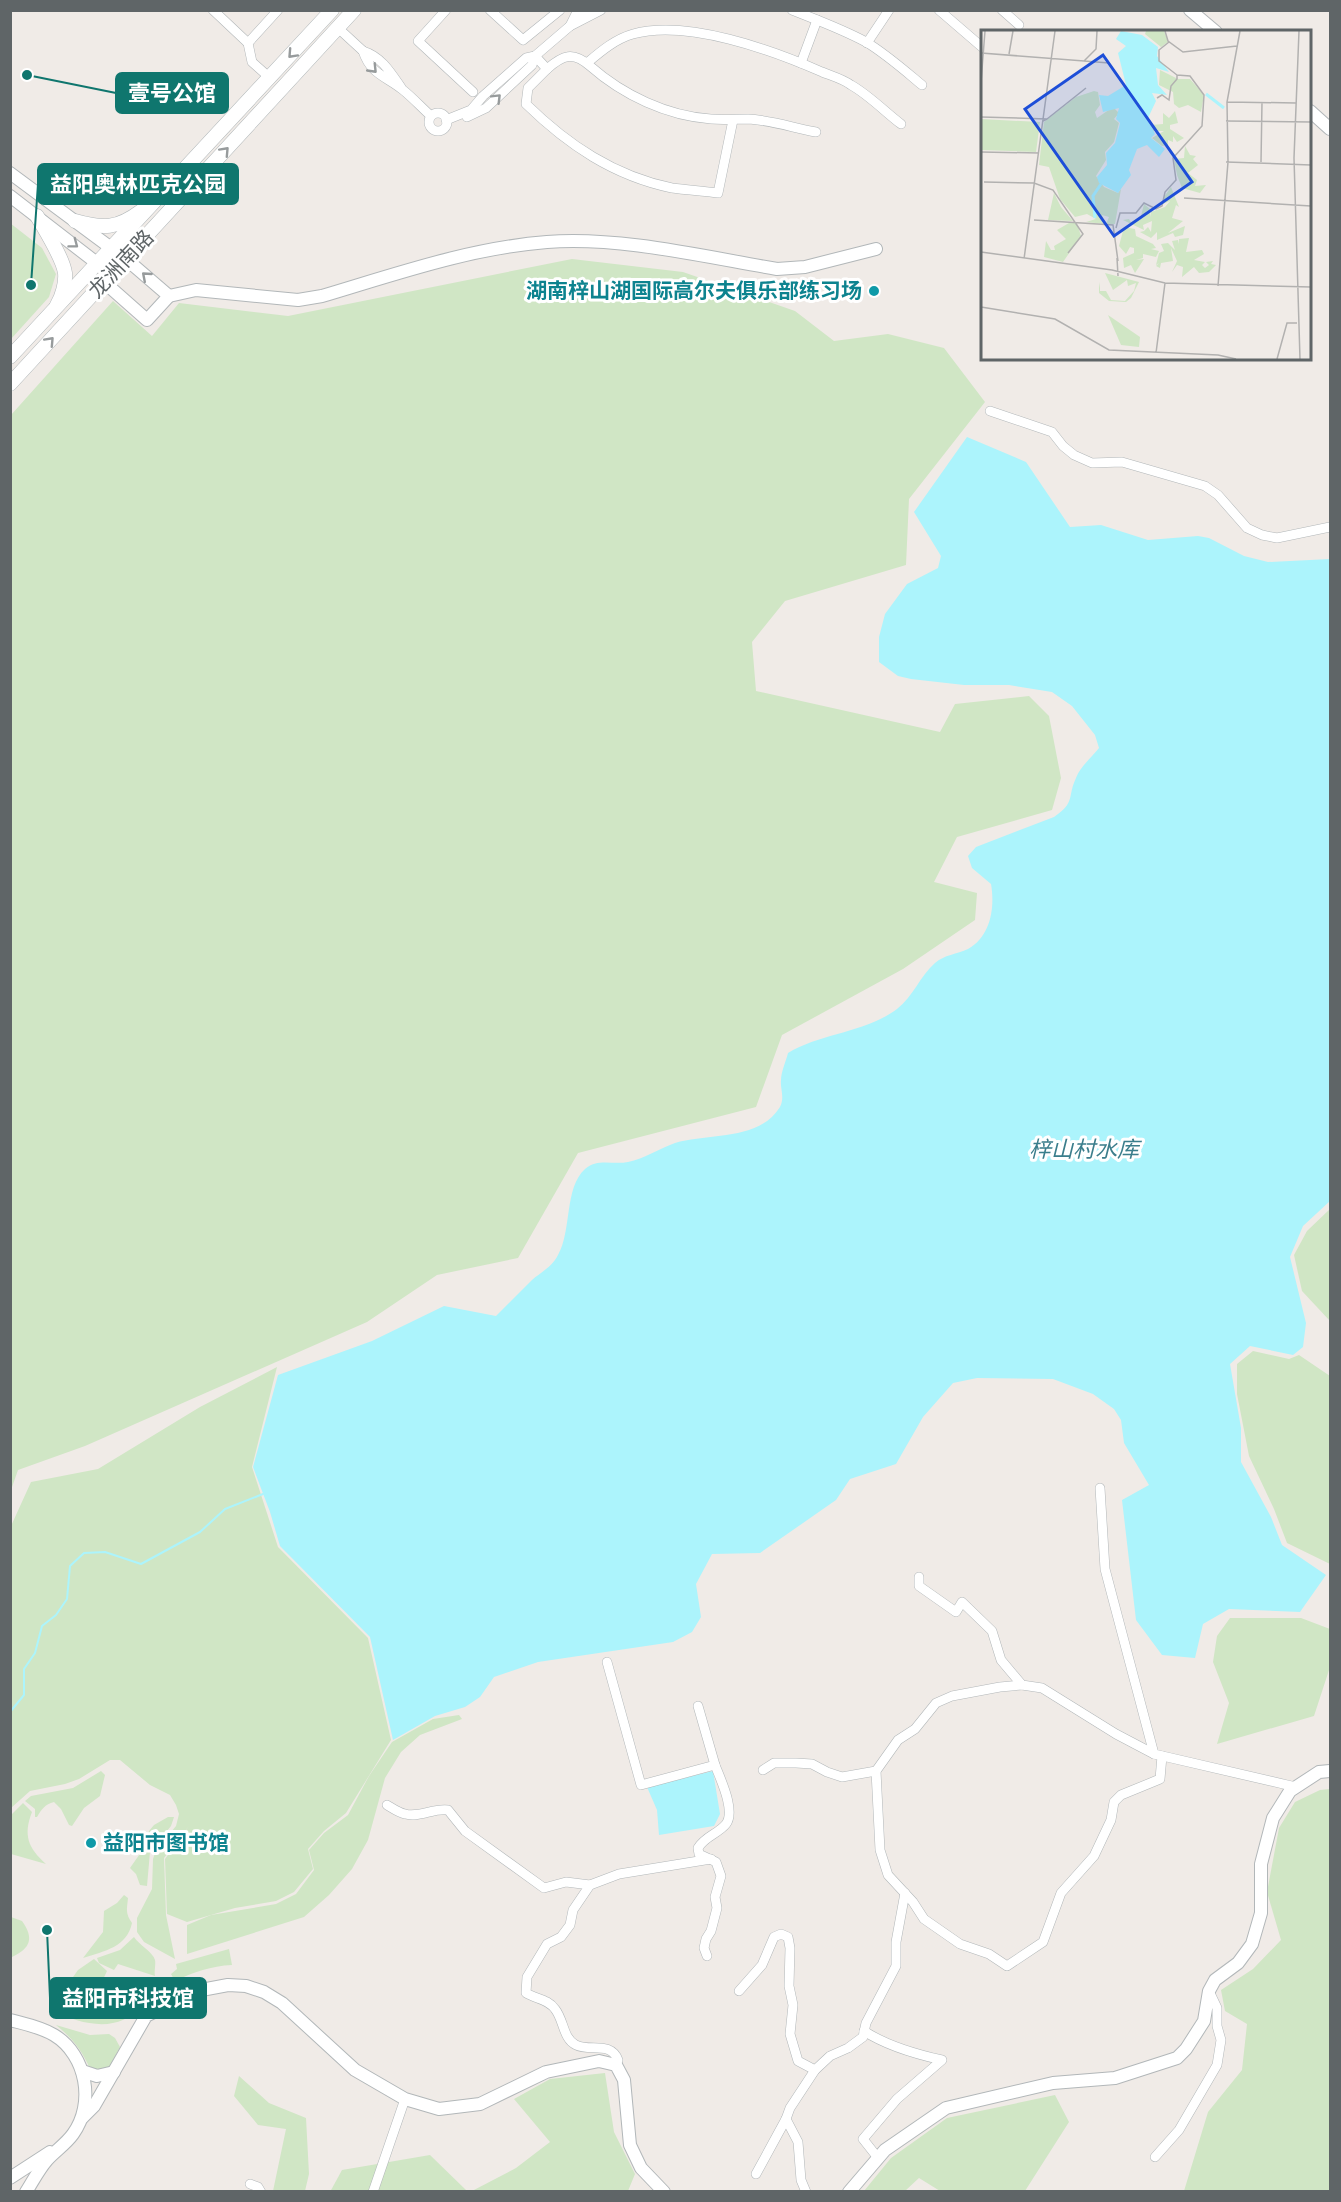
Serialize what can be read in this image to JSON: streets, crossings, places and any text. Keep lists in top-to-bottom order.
{
  "streets": {
    "main road": ["龙洲南路"]
  },
  "water": ["梓山村水库"],
  "places": [
    "壹号公馆",
    "益阳奥林匹克公园",
    "湖南梓山湖国际高尔夫俱乐部练习场",
    "益阳市图书馆",
    "益阳市科技馆"
  ]
}
